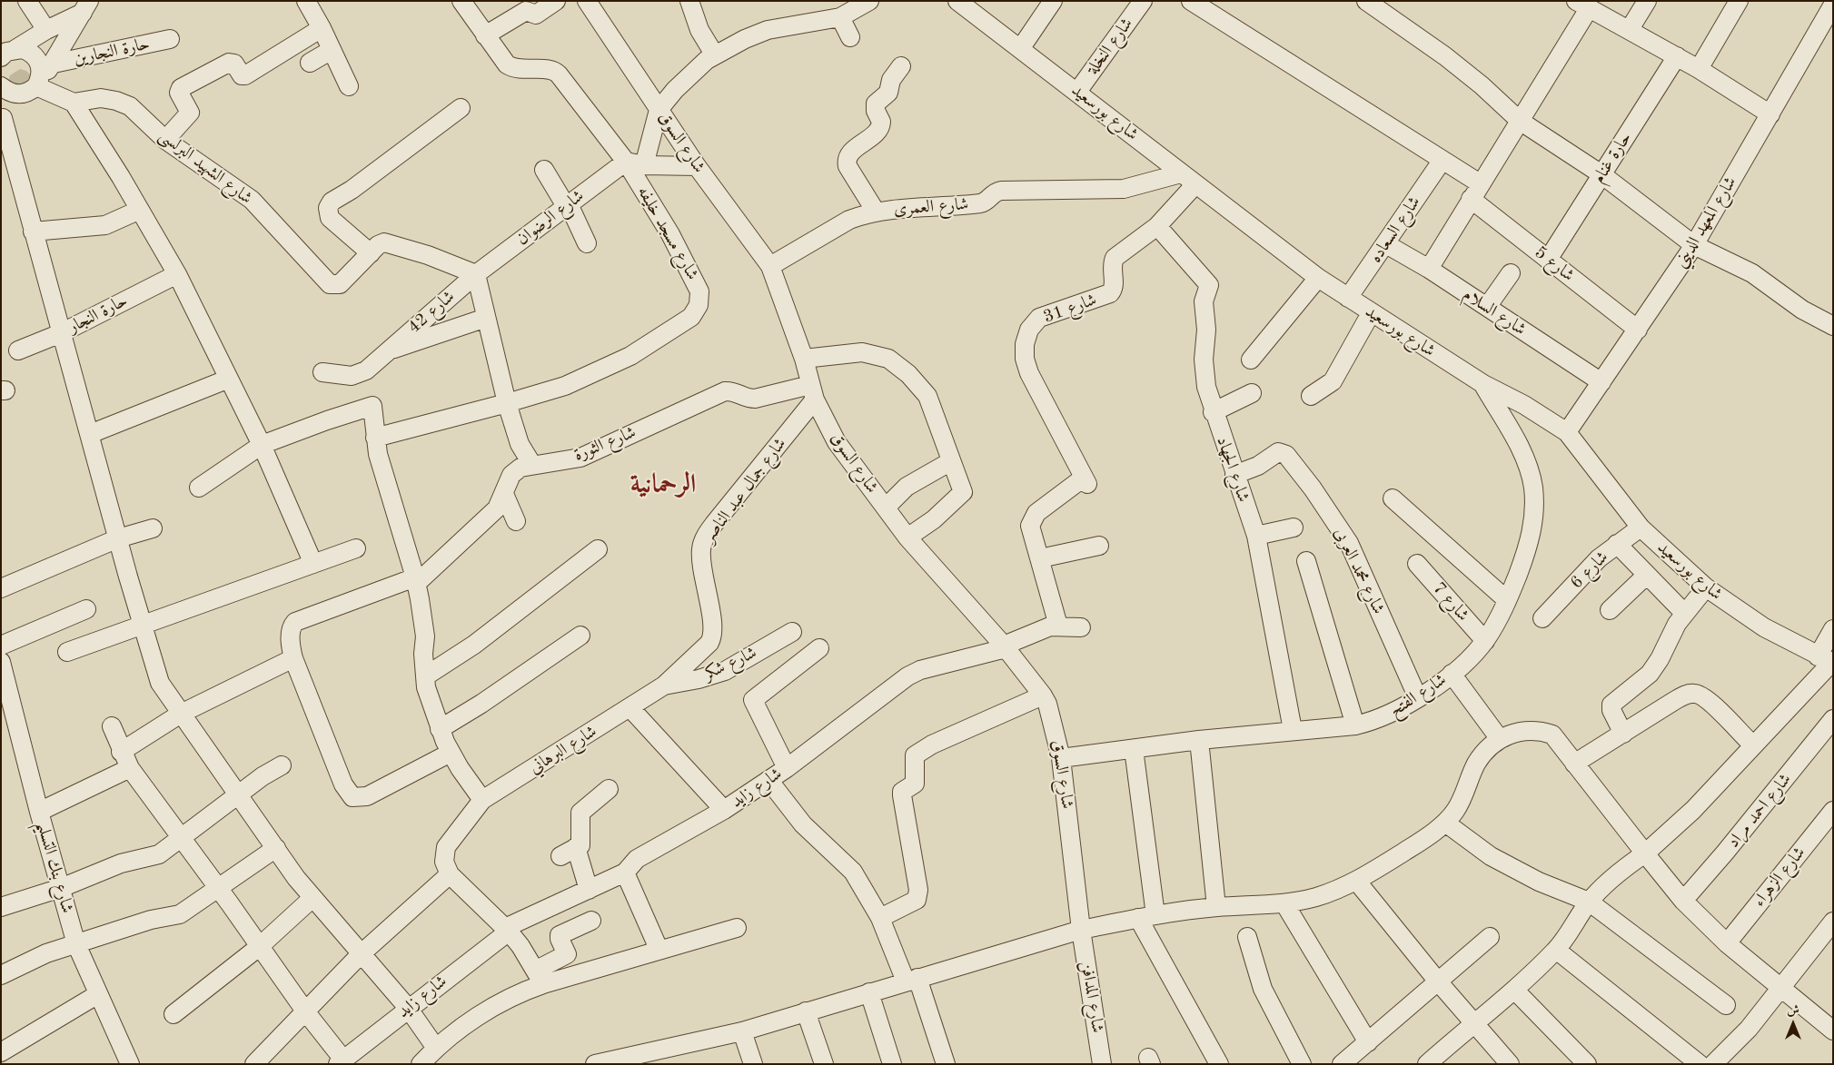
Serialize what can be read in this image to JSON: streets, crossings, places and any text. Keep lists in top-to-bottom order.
{
  "streets": {
    "street": [
      "شارع النخلة",
      "حارة النجارين",
      "شارع بورسعيد",
      "شارع السوق",
      "حارة غنام",
      "شارع الشهيد البرلسى",
      "شارع العمرى",
      "شارع الرضوان",
      "شارع المعهد الديني",
      "شارع السعاده",
      "شارع مسجد خليفه",
      "شارع 5",
      "شارع 31",
      "شارع 42",
      "شارع السلام",
      "حارة النجار",
      "شارع الثورة",
      "شارع الجهاد",
      "شارع جمال عبد الناصر",
      "شارع 6",
      "شارع محمد العربى",
      "شارع 7",
      "شارع شكر",
      "شارع الفتح",
      "شارع البرهاني",
      "شارع زايد",
      "شارع احمد مراد",
      "شارع بنك التسليم",
      "شارع الزهراء",
      "شارع المدافن"
    ]
  },
  "crossings": [
    ["شارع النخلة", "شارع بورسعيد"],
    ["شارع بورسعيد", "شارع العمرى"],
    ["شارع بورسعيد", "شارع المعهد الديني"],
    ["شارع بورسعيد", "شارع السعاده"],
    ["شارع بورسعيد", "شارع 31"],
    ["شارع بورسعيد", "شارع 6"],
    ["شارع بورسعيد", "شارع الفتح"],
    ["شارع السوق", "شارع العمرى"],
    ["شارع السوق", "شارع الثورة"],
    ["شارع السوق", "شارع جمال عبد الناصر"],
    ["شارع السوق", "شارع الفتح"],
    ["شارع السوق", "شارع زايد"],
    ["شارع السوق", "شارع المدافن"],
    ["حارة غنام", "شارع 5"],
    ["شارع العمرى", "شارع 31"],
    ["شارع الرضوان", "شارع مسجد خليفه"],
    ["شارع الرضوان", "شارع 42"],
    ["شارع المعهد الديني", "شارع 5"],
    ["شارع المعهد الديني", "شارع السلام"],
    ["شارع السعاده", "شارع السلام"],
    ["شارع 31", "شارع الجهاد"],
    ["شارع الثورة", "شارع جمال عبد الناصر"],
    ["شارع الجهاد", "شارع محمد العربى"],
    ["شارع الجهاد", "شارع الفتح"],
    ["شارع جمال عبد الناصر", "شارع البرهاني"],
    ["شارع محمد العربى", "شارع الفتح"],
    ["شارع 7", "شارع الفتح"],
    ["شارع شكر", "شارع البرهاني"]
  ],
  "districts": ["الرحمانية"],
  "north": "top"
}
